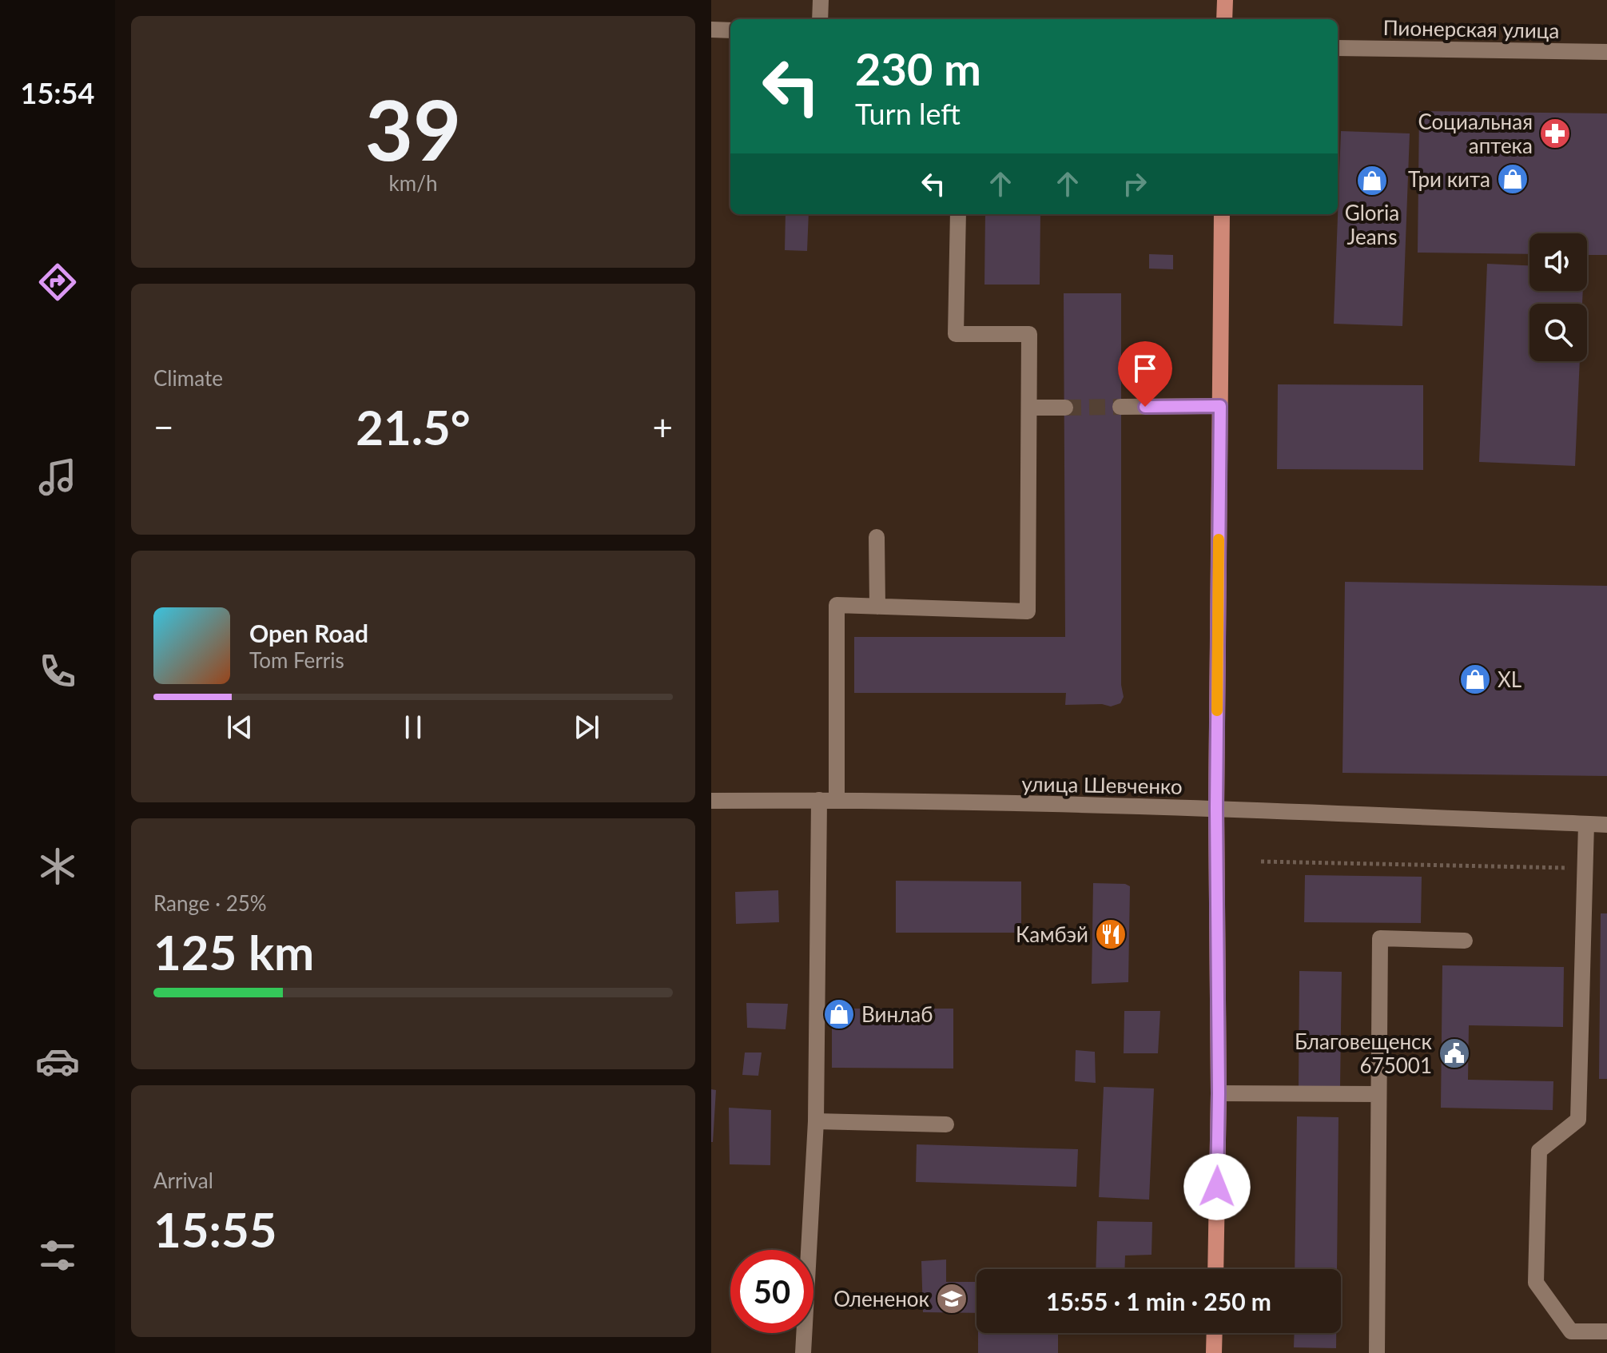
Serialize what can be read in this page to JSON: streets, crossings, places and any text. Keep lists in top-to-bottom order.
{
  "streets": {
    "street": ["Пионерская улица", "улица Шевченко"]
  },
  "places": {
    "pharmacy": ["Социальная аптека"],
    "shop": [
      "Три кита",
      "Gloria Jeans",
      "XL",
      "Винлаб"
    ],
    "restaurant": ["Камбэй"],
    "public building": ["Благовещенск 675001"],
    "school or university": ["Олененок"]
  },
  "page": {
    "tabs": "15:54",
    "tile": [
      ["39", "km/h"],
      "Climate",
      ["Range · 25%", "125 km"],
      ["Arrival", "15:55"]
    ],
    "turn": ["230 m", "Turn left"],
    "heat": ["−", "21.5°", "+"],
    "song": ["Open Road", "Tom Ferris"],
    "limit": "50",
    "trip": "15:55 · 1 min · 250 m"
  }
}
